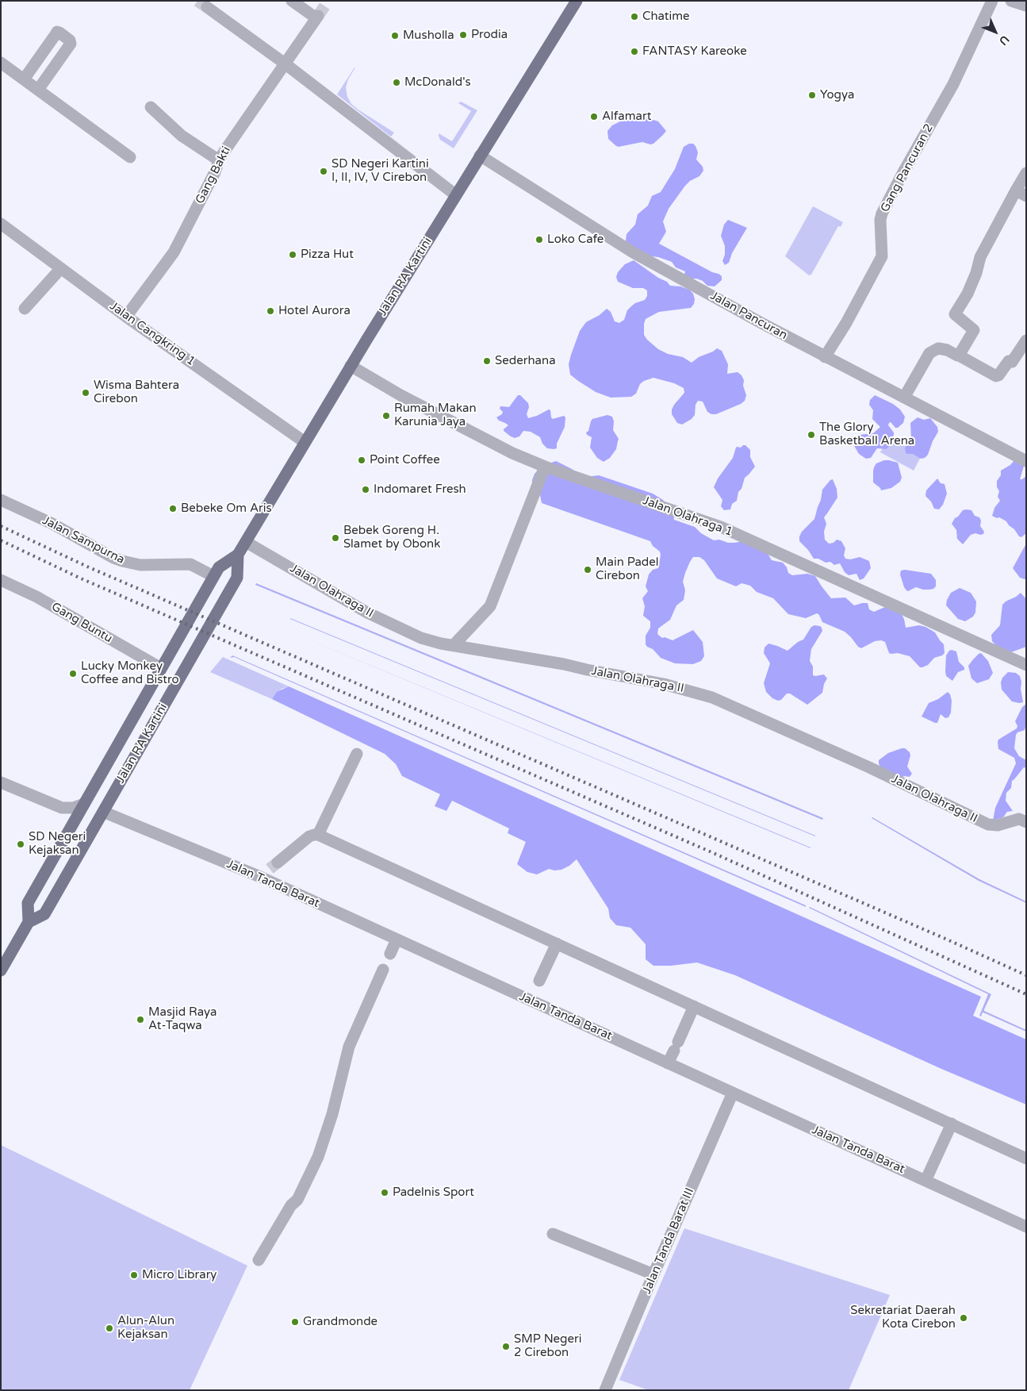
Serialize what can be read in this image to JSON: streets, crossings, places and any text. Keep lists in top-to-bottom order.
{
  "streets": {
    "main road": ["Jalan RA Kartini"],
    "street": [
      "Gang Pancuran 2",
      "Gang Bakti",
      "Jalan Pancuran",
      "Jalan Cangkring 1",
      "Jalan Olahraga 1",
      "Jalan Sampurna",
      "Jalan Olahraga II",
      "Gang Buntu",
      "Jalan Tanda Barat",
      "Jalan Tanda Barat III"
    ]
  },
  "crossings": [
    ["Gang Pancuran 2", "Jalan Pancuran"],
    ["Gang Bakti", "Jalan Cangkring 1"],
    ["Jalan RA Kartini", "Jalan Pancuran"],
    ["Jalan RA Kartini", "Jalan Cangkring 1"],
    ["Jalan RA Kartini", "Jalan Olahraga 1"],
    ["Jalan RA Kartini", "Jalan Sampurna"],
    ["Jalan RA Kartini", "Jalan Olahraga II"],
    ["Jalan RA Kartini", "Gang Buntu"],
    ["Jalan RA Kartini", "Jalan Tanda Barat"],
    ["Jalan Tanda Barat", "Jalan Tanda Barat III"]
  ],
  "places": [
    "Chatime",
    "Prodia",
    "Musholla",
    "FANTASY Kareoke",
    "McDonald's",
    "Yogya",
    "Alfamart",
    "SD Negeri Kartini I, II, IV, V Cirebon",
    "Loko Cafe",
    "Pizza Hut",
    "Hotel Aurora",
    "Sederhana",
    "Wisma Bahtera Cirebon",
    "Rumah Makan Karunia Jaya",
    "The Glory Basketball Arena",
    "Point Coffee",
    "Indomaret Fresh",
    "Bebeke Om Aris",
    "Bebek Goreng H. Slamet by Obonk",
    "Main Padel Cirebon",
    "Lucky Monkey Coffee and Bistro",
    "SD Negeri Kejaksan",
    "Masjid Raya At-Taqwa",
    "Padelnis Sport",
    "Micro Library",
    "Sekretariat Daerah Kota Cirebon",
    "Grandmonde",
    "Alun-Alun Kejaksan",
    "SMP Negeri 2 Cirebon"
  ],
  "north": "bottom right"
}
